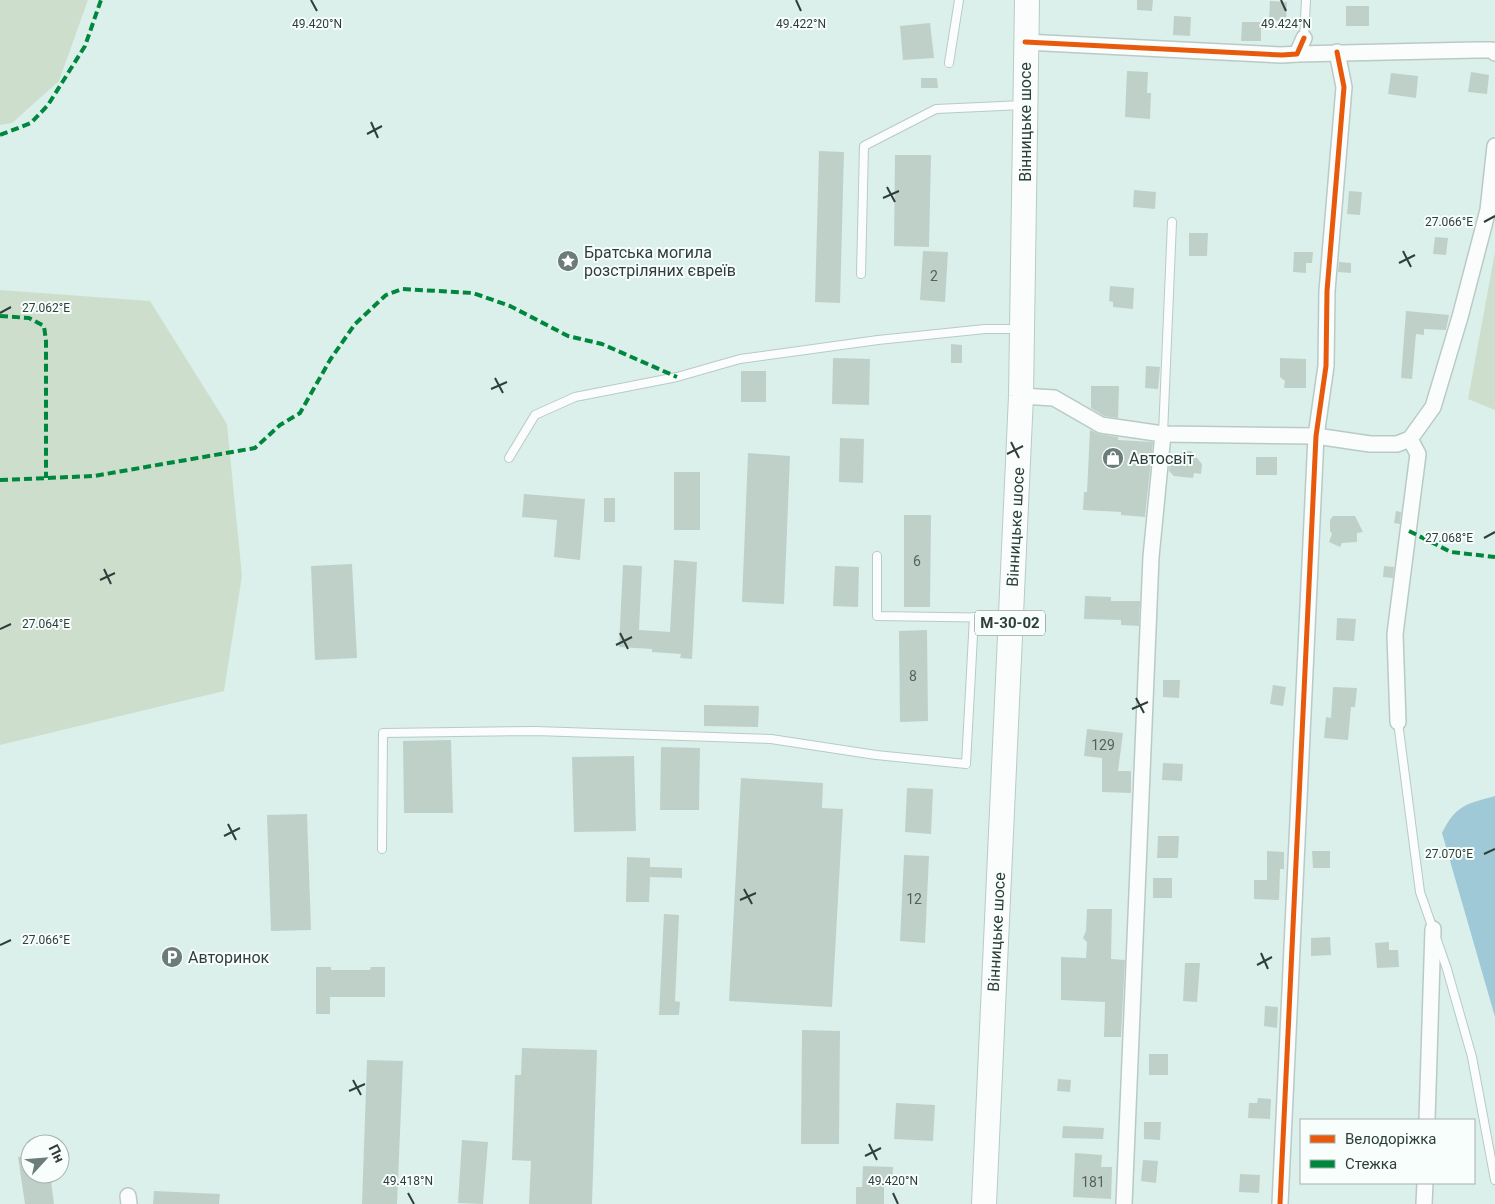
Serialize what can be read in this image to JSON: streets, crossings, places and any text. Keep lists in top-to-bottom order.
{
  "streets": {
    "main road": ["Вінницьке шосе", "М-30-02"]
  },
  "places": {
    "place": ["Братська могила розстріляних євреїв"],
    "shop": ["Автосвіт"],
    "parking": ["Авторинок"]
  },
  "house_numbers": [
    "2",
    "6",
    "8",
    "129",
    "12",
    "181"
  ],
  "legend": ["Велодоріжка", "Стежка"],
  "north": "top right",
  "coordinates": [
    "49.420°N",
    "49.422°N",
    "49.424°N",
    "27.066°E",
    "27.062°E",
    "27.068°E",
    "27.064°E",
    "27.070°E",
    "49.418°N"
  ]
}
